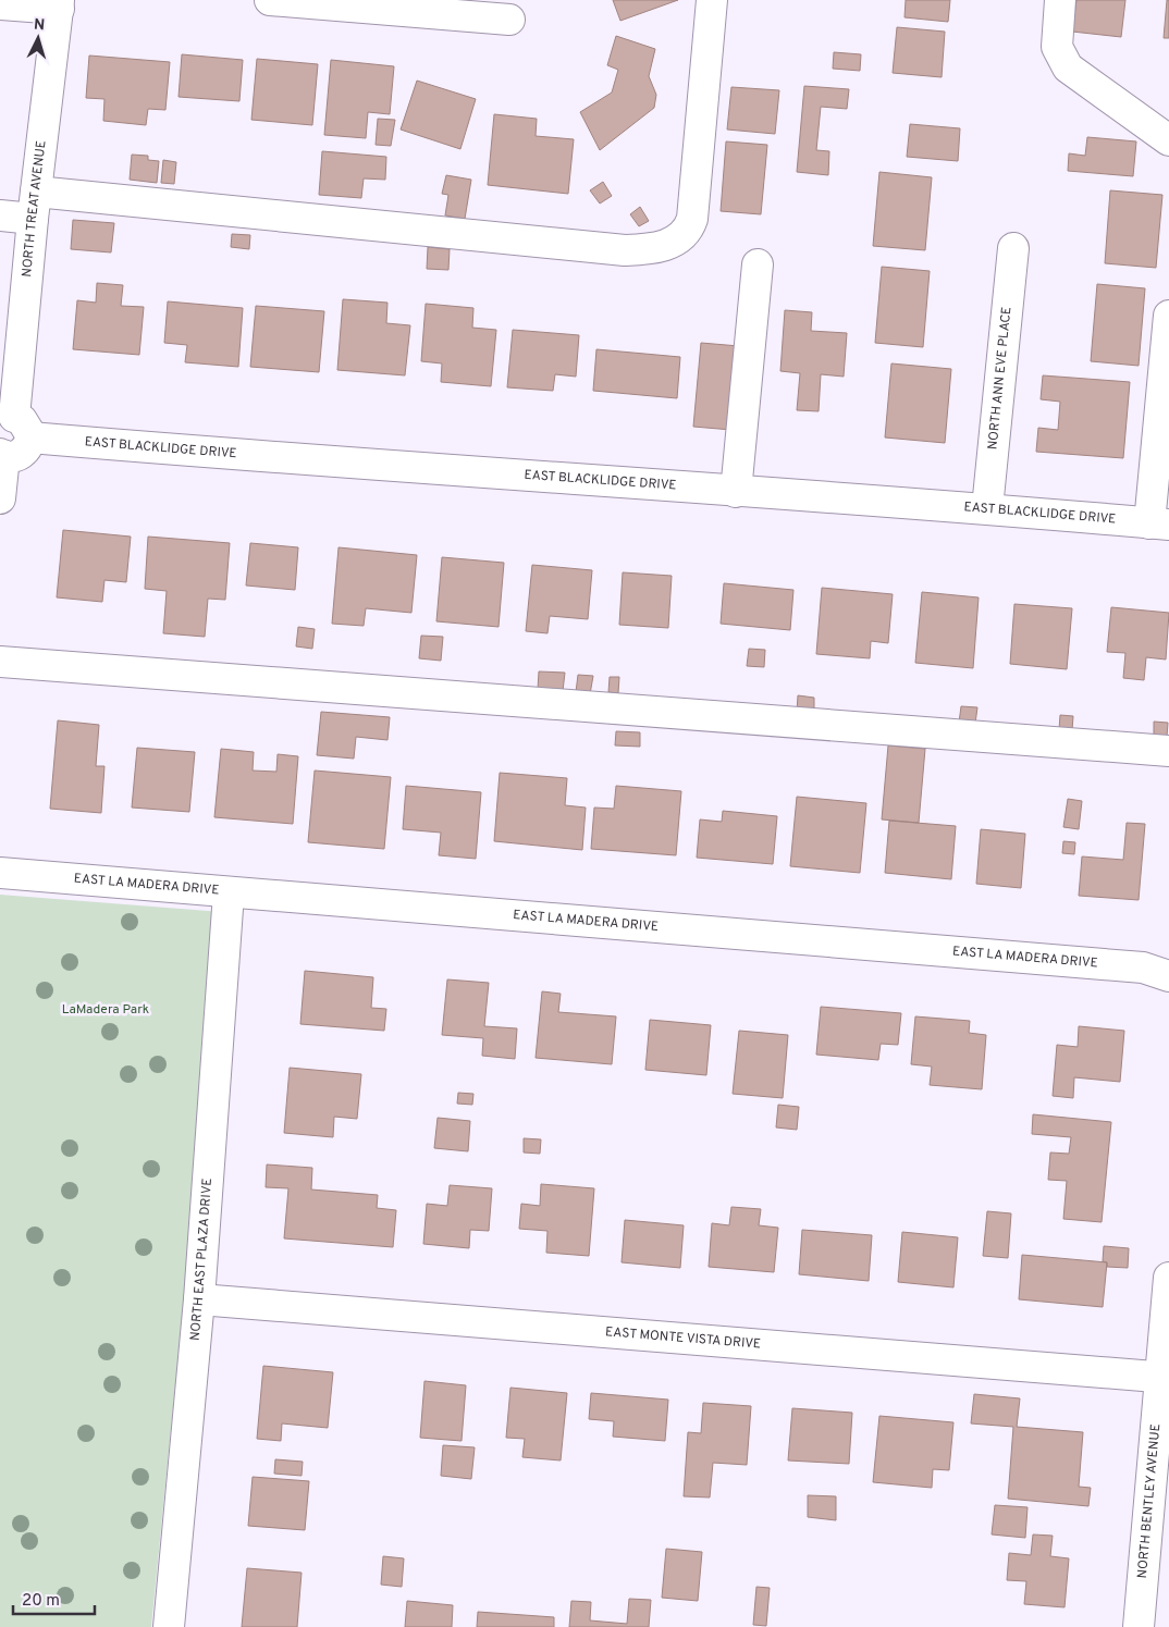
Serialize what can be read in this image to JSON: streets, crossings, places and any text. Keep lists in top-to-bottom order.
{
  "streets": {
    "street": [
      "NORTH TREAT AVENUE",
      "NORTH ANN EVE PLACE",
      "EAST BLACKLIDGE DRIVE",
      "EAST LA MADERA DRIVE",
      "NORTH EAST PLAZA DRIVE",
      "EAST MONTE VISTA DRIVE",
      "NORTH BENTLEY AVENUE"
    ]
  },
  "crossings": [
    ["NORTH TREAT AVENUE", "EAST BLACKLIDGE DRIVE"],
    ["NORTH ANN EVE PLACE", "EAST BLACKLIDGE DRIVE"],
    ["EAST LA MADERA DRIVE", "NORTH EAST PLAZA DRIVE"],
    ["NORTH EAST PLAZA DRIVE", "EAST MONTE VISTA DRIVE"],
    ["EAST MONTE VISTA DRIVE", "NORTH BENTLEY AVENUE"]
  ],
  "parks": ["LaMadera Park"],
  "scale_bar": "20 m",
  "north": "top"
}
